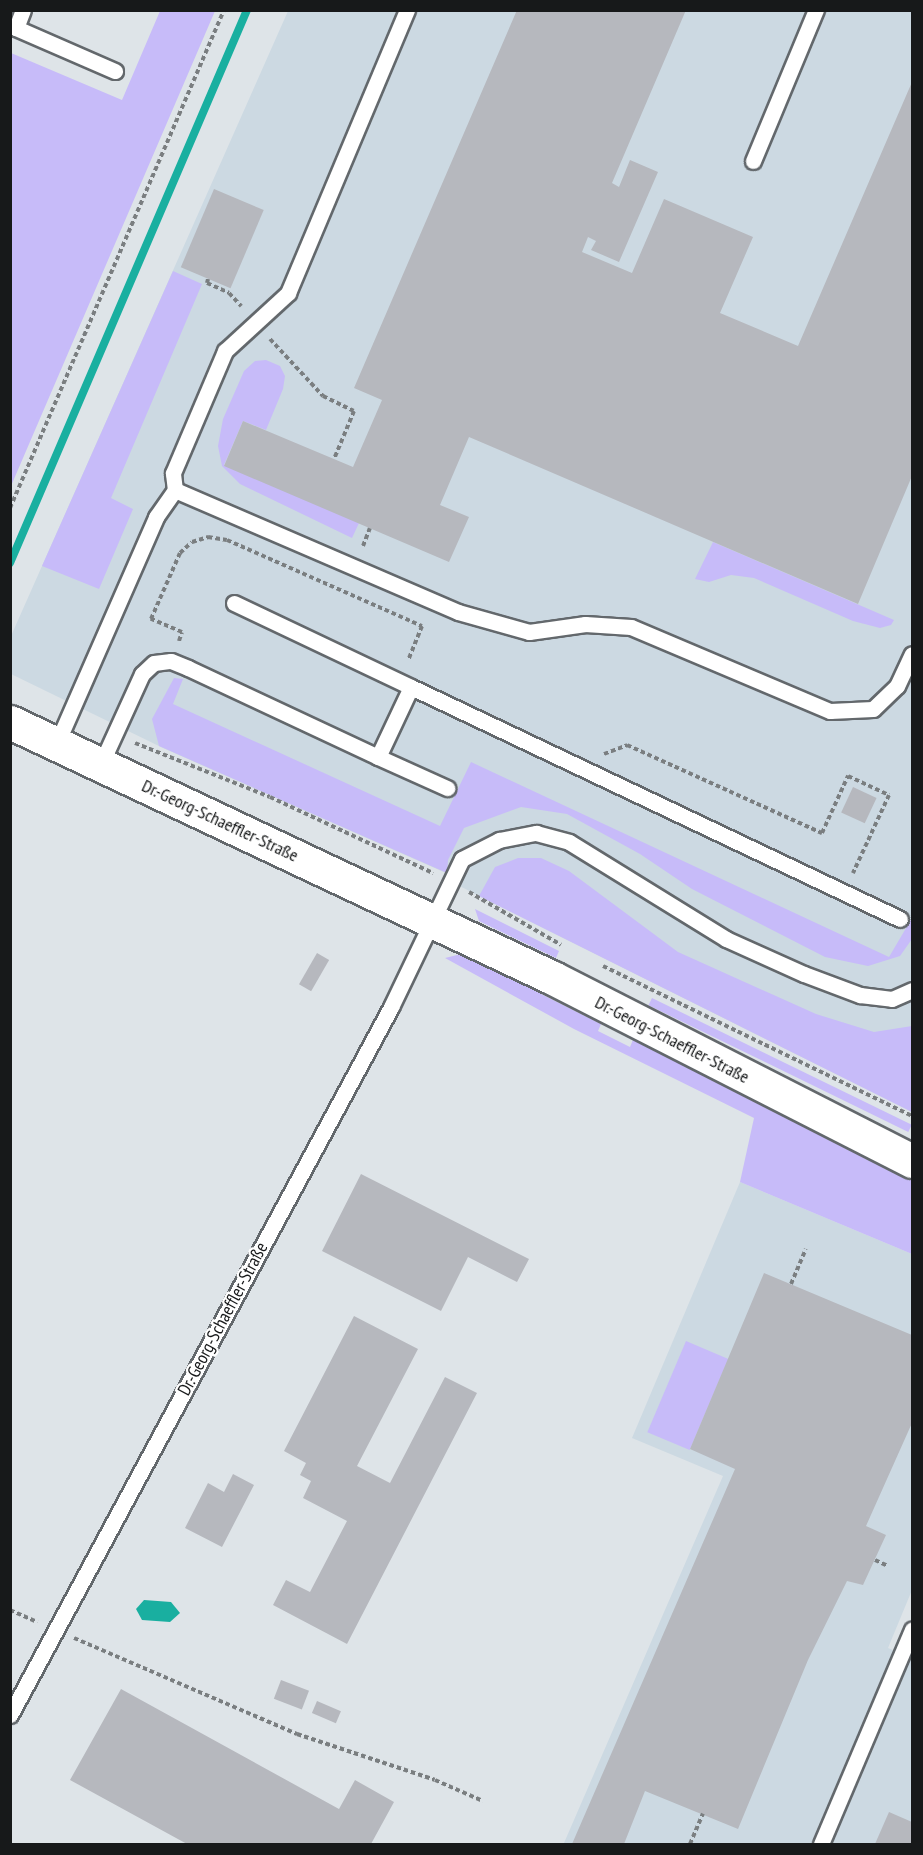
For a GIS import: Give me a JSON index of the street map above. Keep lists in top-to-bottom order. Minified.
{"streets":{"main road":["Dr.-Georg-Schaeffler-Straße"]}}
